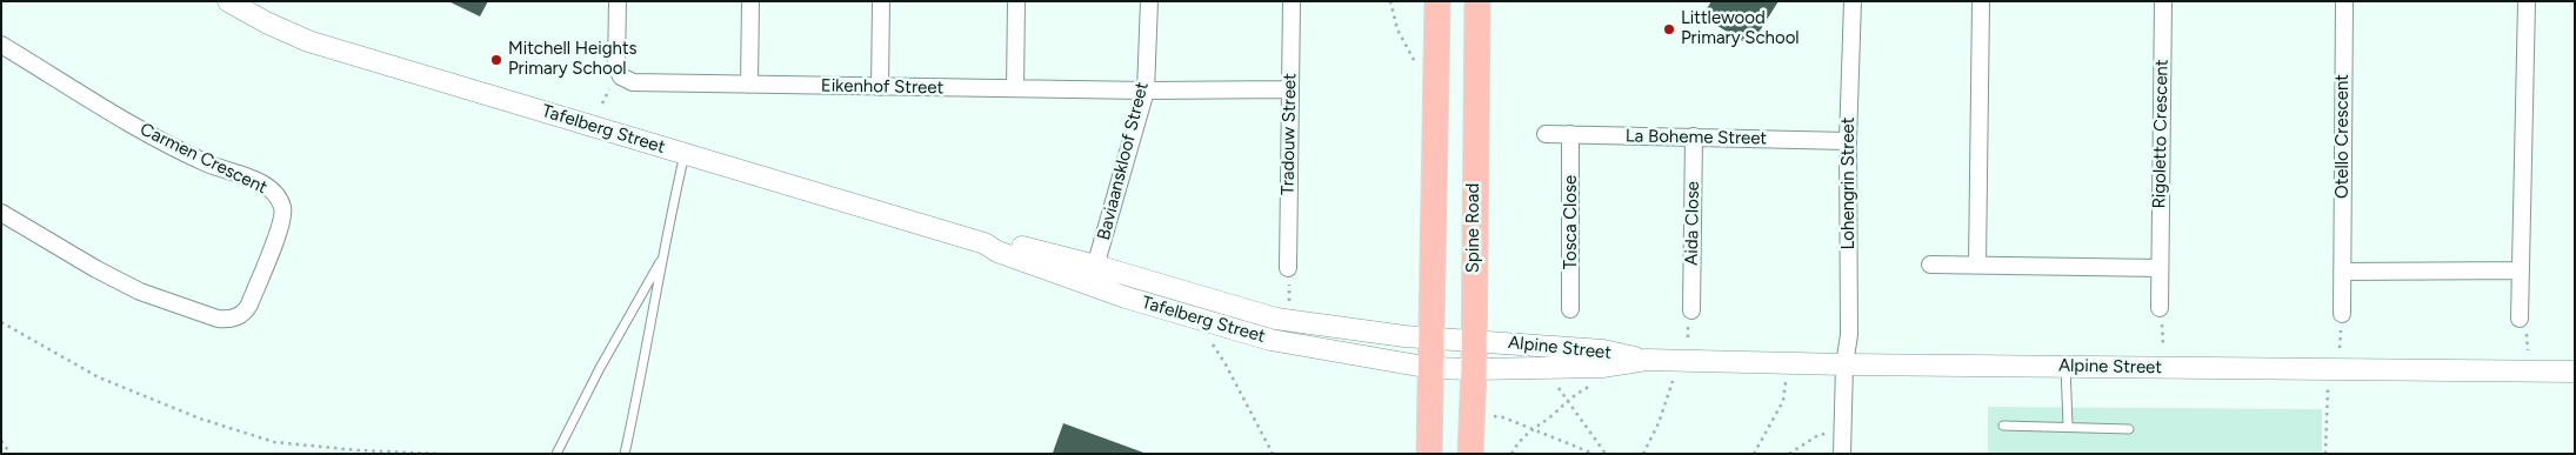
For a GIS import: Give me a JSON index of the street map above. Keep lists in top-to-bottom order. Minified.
{"streets":{"main road":["Spine Road"],"street":["Eikenhof Street","Tafelberg Street","Tradouw Street","Rigoletto Crescent","Otello Crescent","La Boheme Street","Carmen Crescent","Baviaanskloof Street","Lohengrin Street","Tosca Close","Aida Close","Alpine Street"]},"crossings":[["Eikenhof Street","Tradouw Street"],["Eikenhof Street","Baviaanskloof Street"],["Tafelberg Street","Baviaanskloof Street"],["Tafelberg Street","Spine Road"],["Tafelberg Street","Alpine Street"],["La Boheme Street","Lohengrin Street"],["La Boheme Street","Tosca Close"],["La Boheme Street","Aida Close"],["Lohengrin Street","Alpine Street"],["Spine Road","Alpine Street"]],"places":["Littlewood Primary School","Mitchell Heights Primary School"]}
